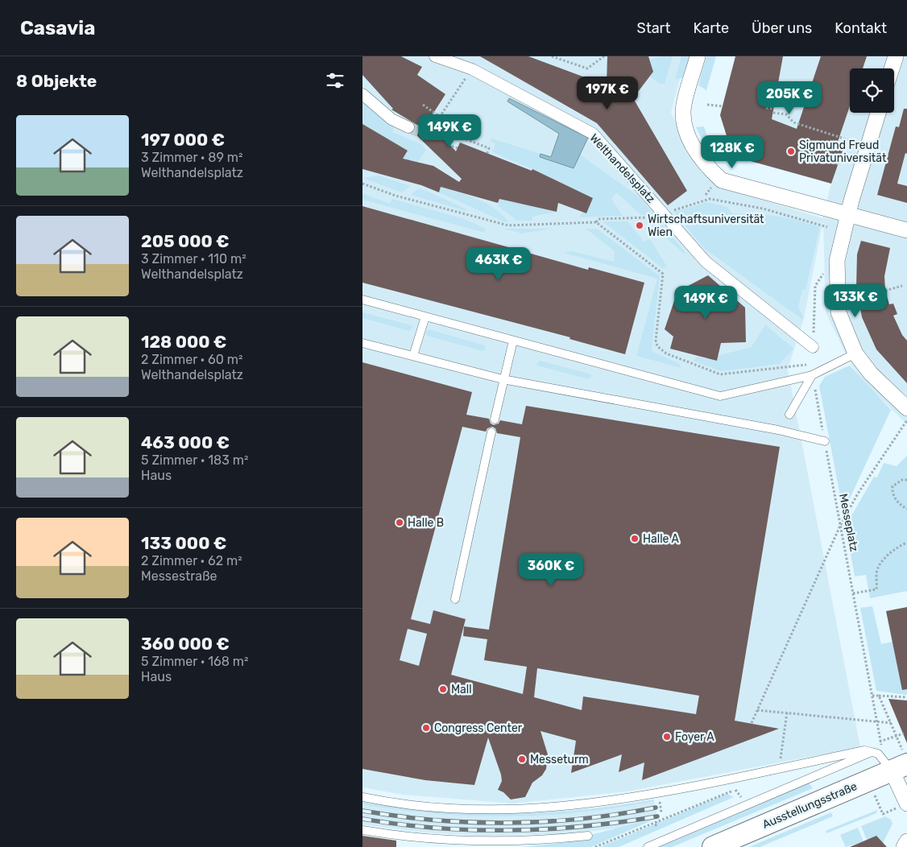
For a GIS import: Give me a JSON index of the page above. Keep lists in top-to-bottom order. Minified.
{"streets":{"main road":["Ausstellungsstraße"],"street":["Welthandelsplatz"],"path":["Messeplatz"]},"places":["Sigmund Freud Privatuniversität","Wirtschaftsuniversität Wien","Halle B","Halle A","Mall","Congress Center","Foyer A","Messeturm"],"page":{"header":"Casavia","nav":["Start","Karte","Über uns","Kontakt"],"heading":"8 Objekte","price":["197K €","205K €","149K €","128K €","463K €","133K €","149K €","360K €"],"list":[{"name":"197 000 €","note":"3 Zimmer · 89 m² · Welthandelsplatz"},{"name":"205 000 €","note":"3 Zimmer · 110 m² · Welthandelsplatz"},{"name":"128 000 €","note":"2 Zimmer · 60 m² · Welthandelsplatz"},{"name":"463 000 €","note":"5 Zimmer · 183 m² · Haus"},{"name":"133 000 €","note":"2 Zimmer · 62 m² · Messestraße"},{"name":"360 000 €","note":"5 Zimmer · 168 m² · Haus"}]}}
